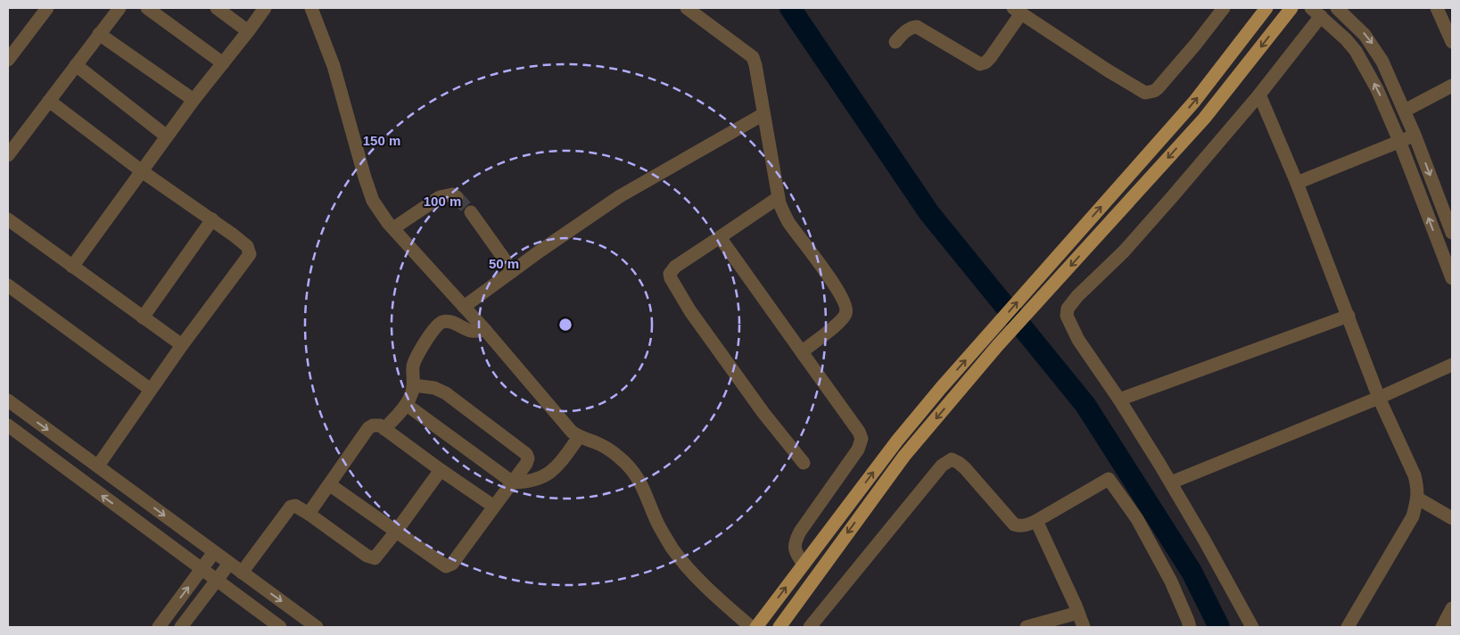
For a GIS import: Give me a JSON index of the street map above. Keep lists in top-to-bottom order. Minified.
{"rings":["150 m","100 m","50 m"]}
